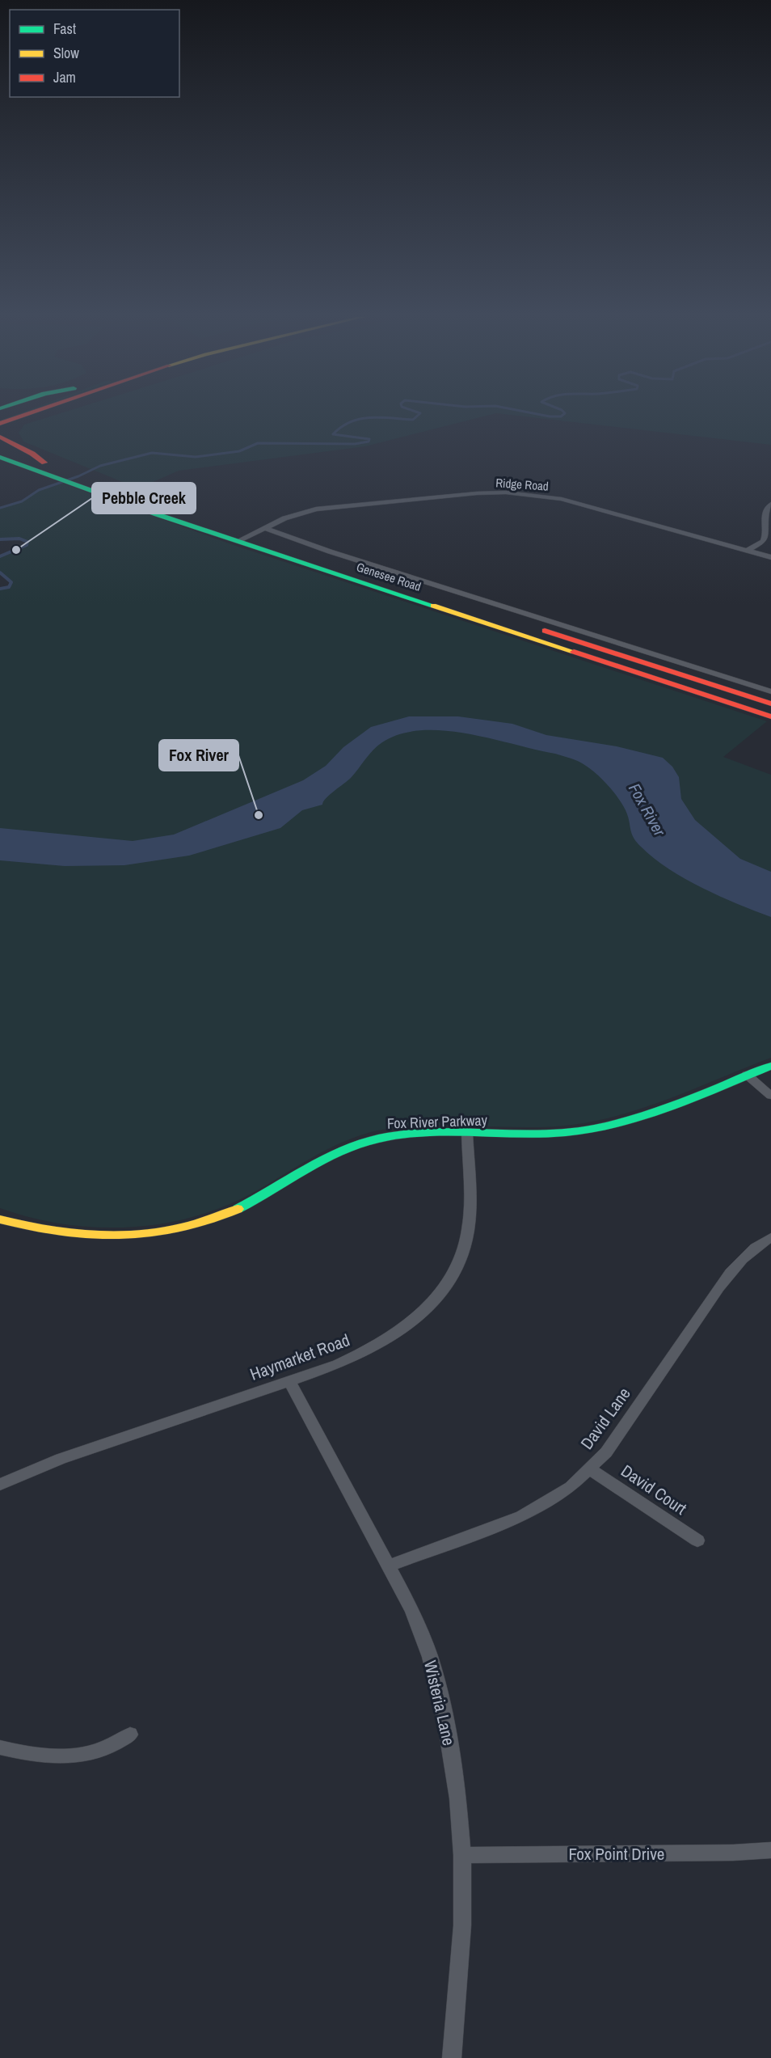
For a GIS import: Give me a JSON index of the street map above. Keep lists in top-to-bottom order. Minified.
{"streets":{"main road":["Genesee Road","Fox River Parkway"],"street":["Ridge Road","Haymarket Road","David Lane","David Court","Wisteria Lane","Fox Point Drive"]},"crossings":[["Ridge Road","Genesee Road"],["Fox River Parkway","Haymarket Road"],["Haymarket Road","Wisteria Lane"],["David Lane","David Court"],["David Lane","Wisteria Lane"],["Wisteria Lane","Fox Point Drive"]],"water":["Fox River"],"places":["Pebble Creek","Fox River"],"legend":["Fast","Slow","Jam"]}
